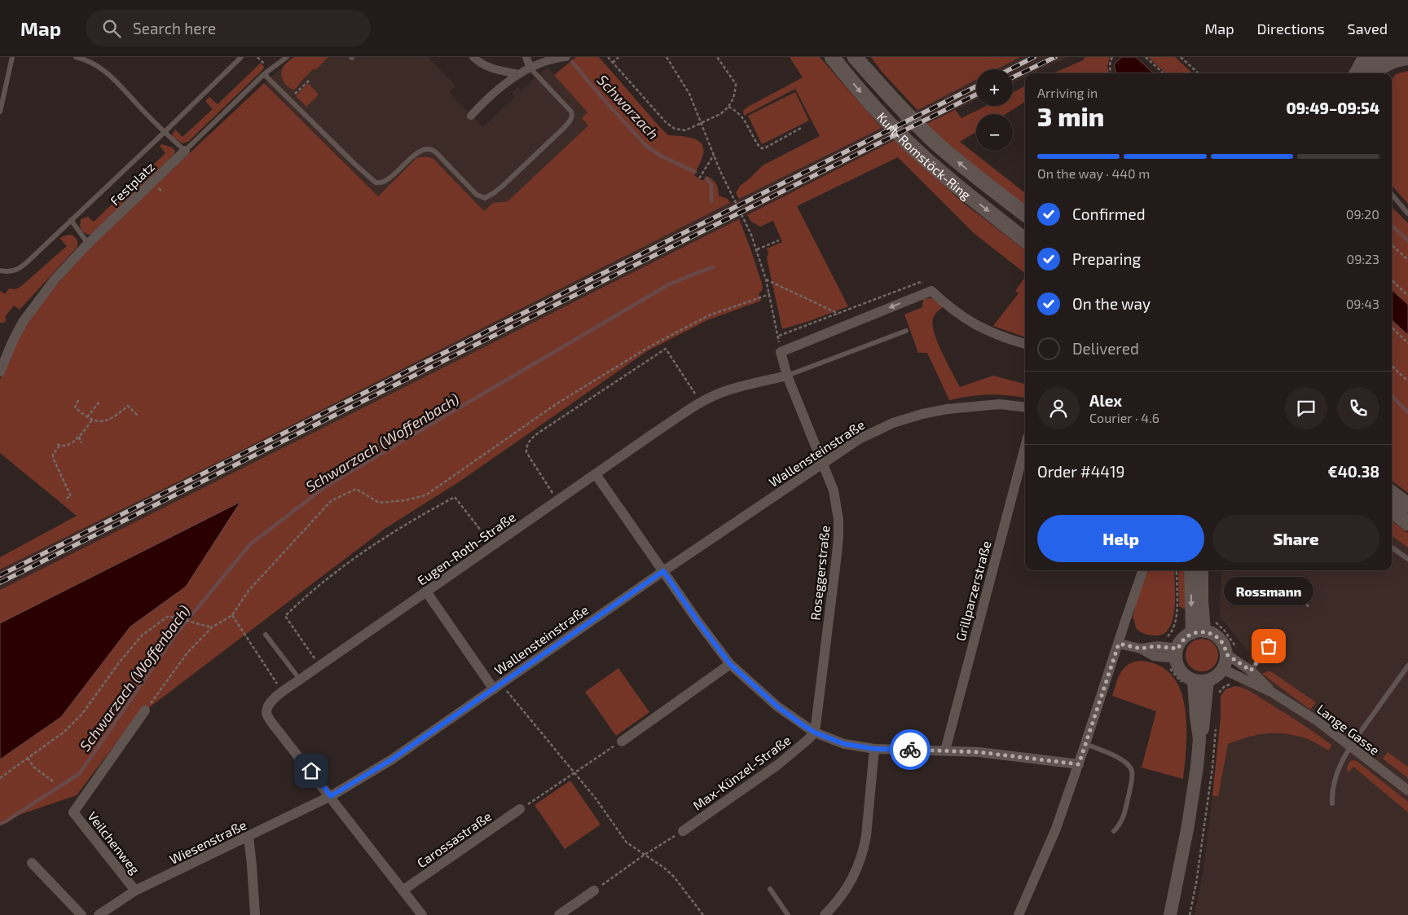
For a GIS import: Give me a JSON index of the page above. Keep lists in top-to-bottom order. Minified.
{"streets":{"main road":["Kurt-Romstöck-Ring"],"street":["Festplatz","Wallensteinstraße","Eugen-Roth-Straße","Roseggerstraße","Grillparzerstraße","Lange Gasse","Max-Künzel-Straße","Carossastraße","Wiesenstraße","Veilchenweg"]},"crossings":[["Wallensteinstraße","Eugen-Roth-Straße"],["Wallensteinstraße","Roseggerstraße"],["Wallensteinstraße","Max-Künzel-Straße"],["Wallensteinstraße","Wiesenstraße"],["Eugen-Roth-Straße","Roseggerstraße"],["Eugen-Roth-Straße","Wiesenstraße"],["Roseggerstraße","Max-Künzel-Straße"],["Grillparzerstraße","Max-Künzel-Straße"],["Wiesenstraße","Veilchenweg"]],"water":["Schwarzach","Schwarzach (Woffenbach)"],"places":["Rossmann"],"page":{"header":"Map","search":"Search here","nav":["Map","Directions","Saved"],"map_buttons":["+","−"],"heading":["3 min","Arriving in","09:49–09:54"],"panel":["Alex","Courier · 4.6","Order #4419","€40.38"],"bar":"On the way · 440 m","list":[["Confirmed","09:20"],["Preparing","09:23"],["On the way","09:43"],"Delivered"],"buttons":["Help","Share"],"bubble":"Rossmann"}}
